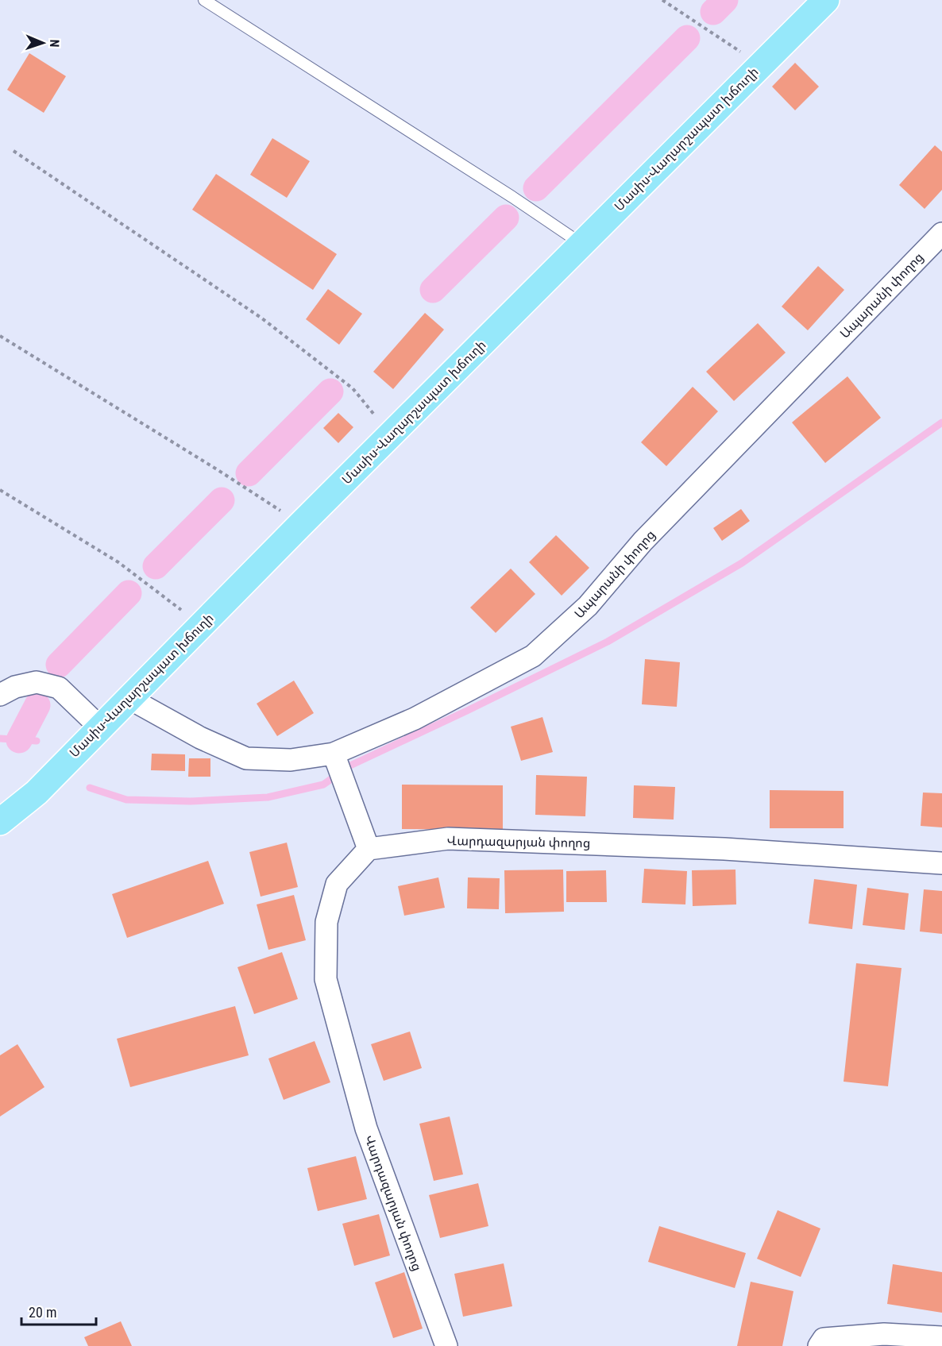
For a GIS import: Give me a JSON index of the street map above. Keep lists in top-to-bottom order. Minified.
{"streets":{"main road":["Մասիս-Վաղարշապատ խճուղի"],"street":["Ապարանի փողոց","Վարդազարյան փողոց"]},"crossings":[["Մասիս-Վաղարշապատ խճուղի","Ապարանի փողոց"]],"scale_bar":"20 m","north":"right"}
